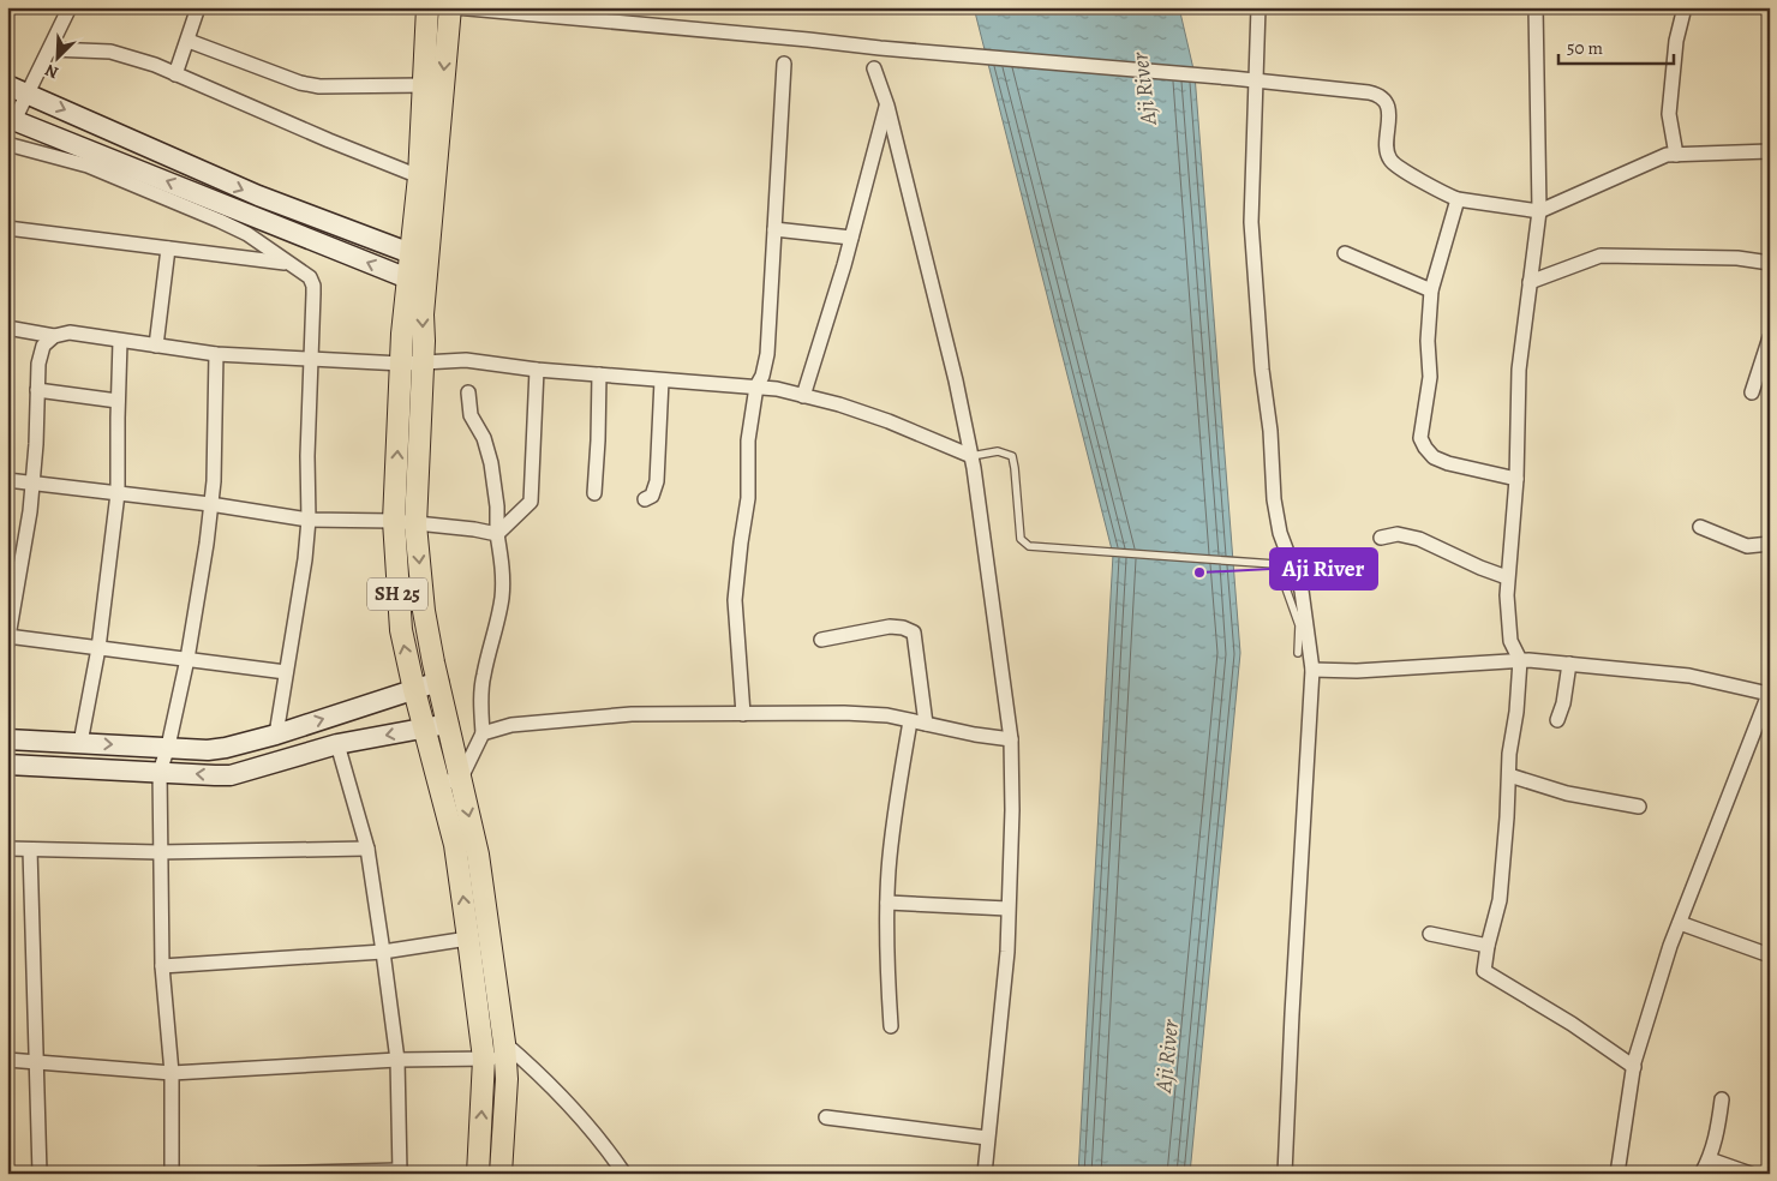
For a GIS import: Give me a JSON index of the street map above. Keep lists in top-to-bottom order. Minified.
{"streets":{"main road":["SH 25"]},"water":["Aji River"],"places":["Aji River"],"scale_bar":"50 m","north":"bottom left"}
